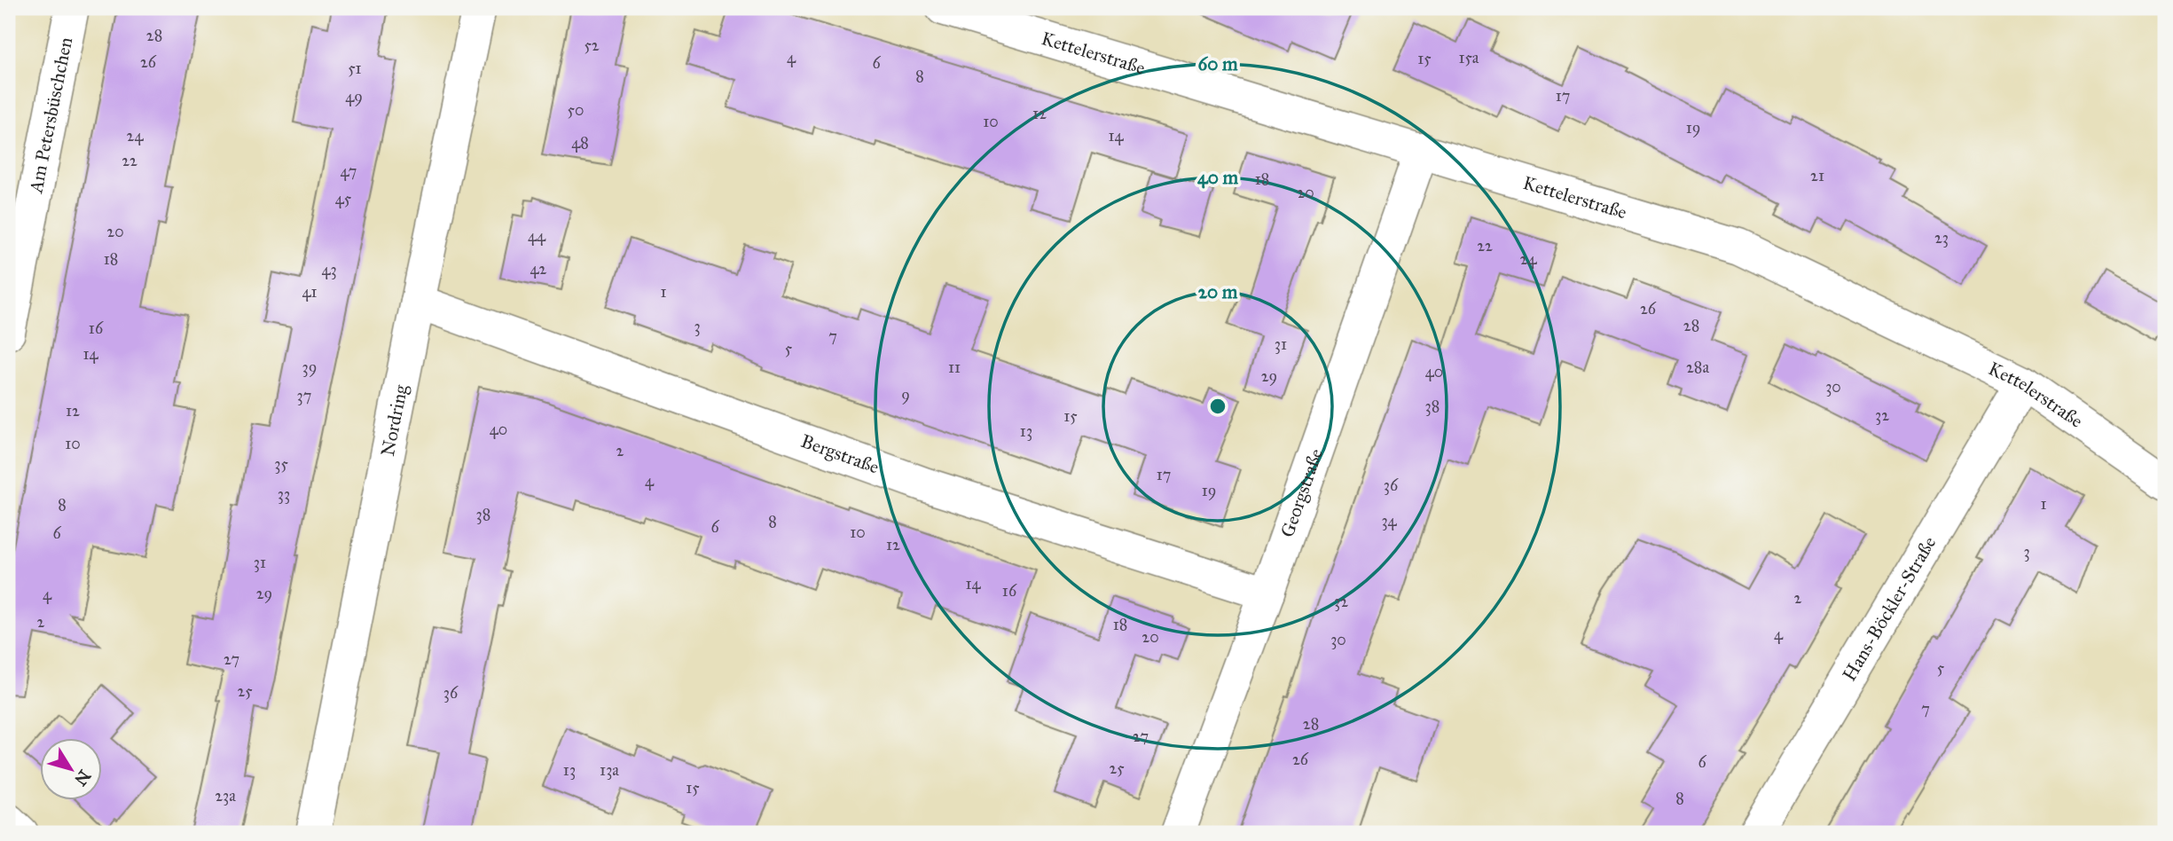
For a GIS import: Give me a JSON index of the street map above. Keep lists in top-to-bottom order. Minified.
{"streets":{"street":["Kettelerstraße","Am Petersbüschchen","Nordring","Bergstraße","Georgstraße","Hans-Böckler-Straße"]},"crossings":[["Kettelerstraße","Georgstraße"],["Kettelerstraße","Hans-Böckler-Straße"],["Nordring","Bergstraße"],["Bergstraße","Georgstraße"]],"house_numbers":["28","52","4","15a","15","26","6","51","8","17","49","50","12","10","19","24","14","48","22","47","21","18","20","45","20","44","23","22","18","24","42","43","41","1","26","28","3","16","7","31","5","14","39","11","28a","40","29","30","9","37","38","12","32","15","40","13","10","2","35","17","4","36","19","33","1","8","38","34","8","6","10","6","12","3","31","14","16","29","4","2","32","2","18","4","20","30","27","5","25","36","7","28","27","26","6","25","13","13a","15","23a","8"],"north":"bottom right","rings":["60 m","40 m","20 m"]}
